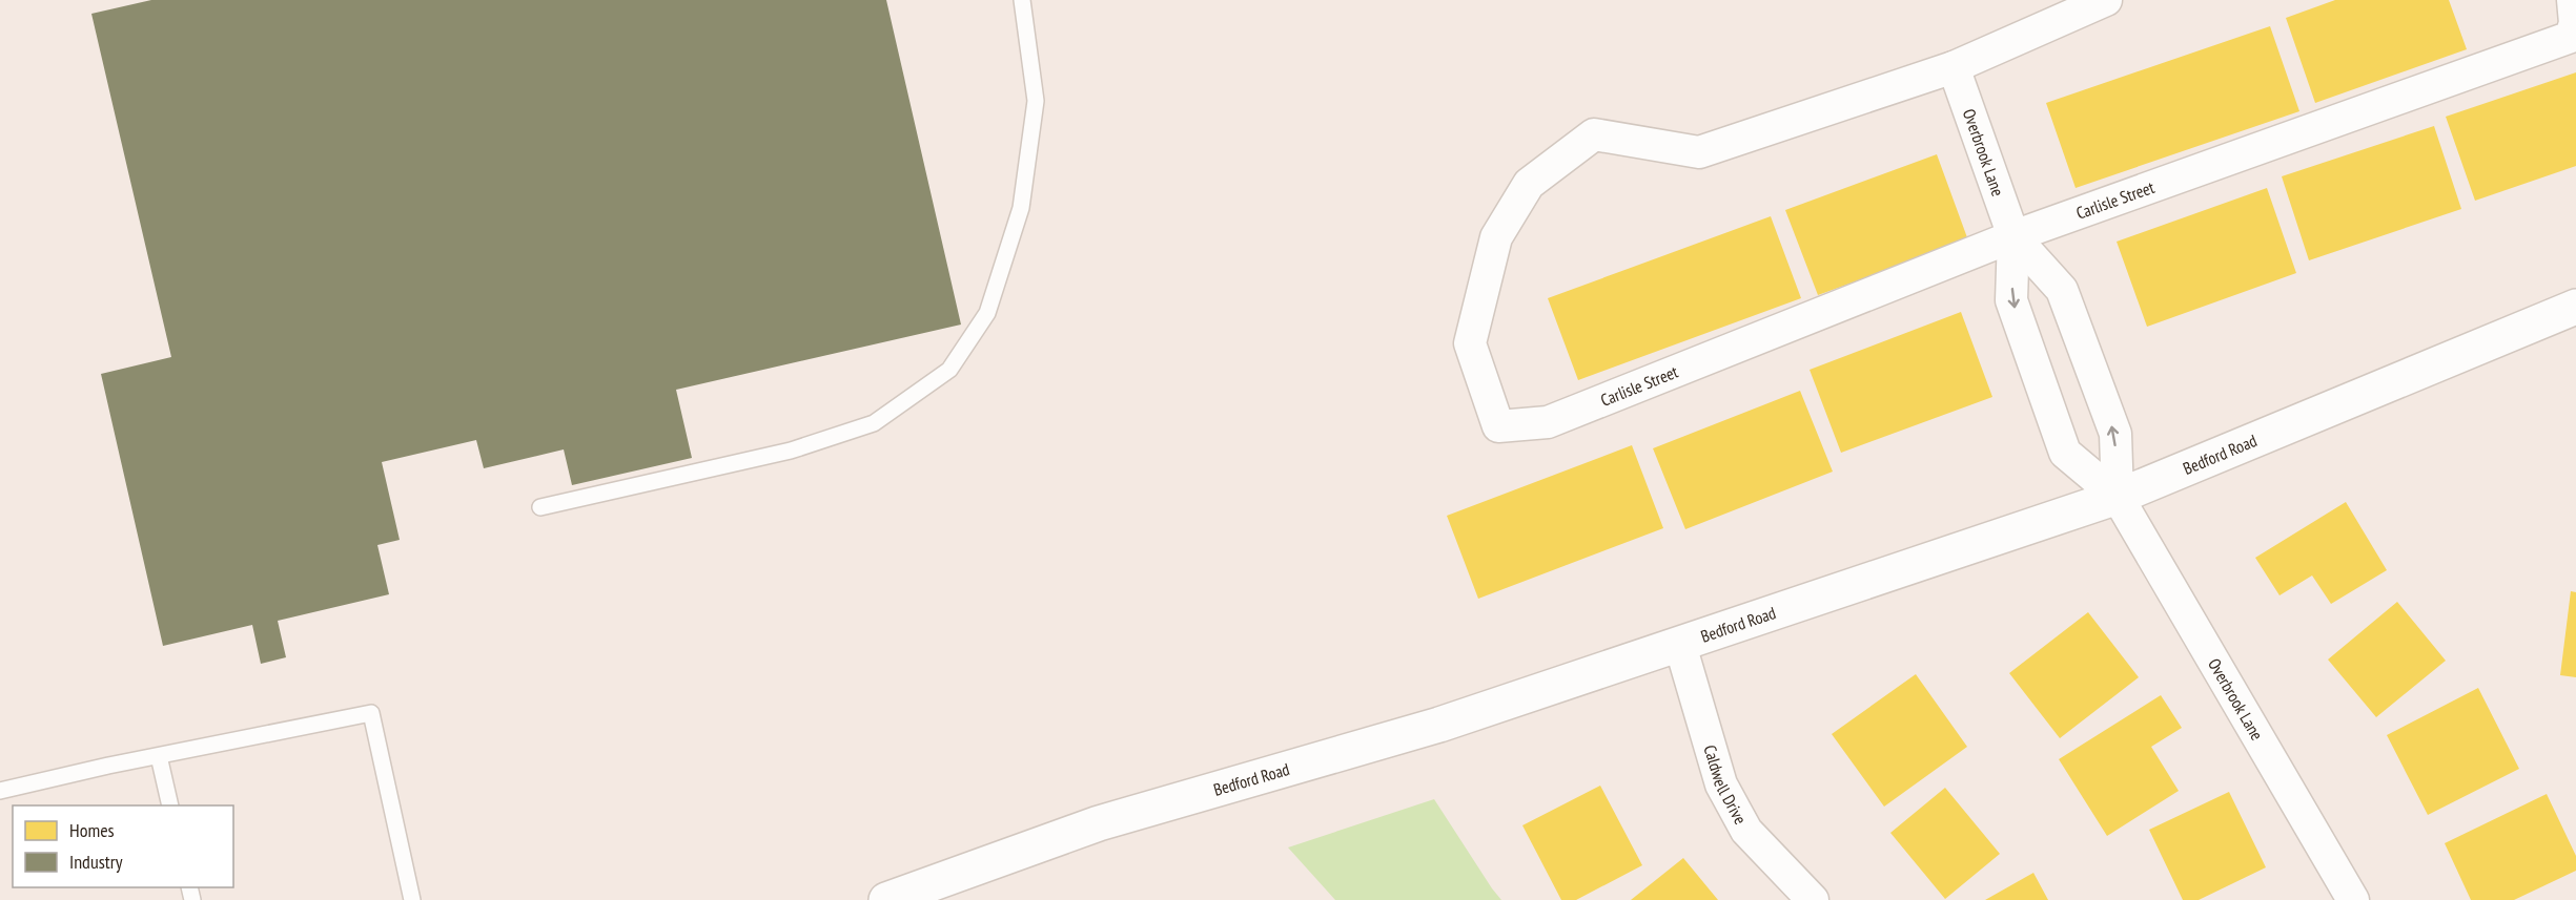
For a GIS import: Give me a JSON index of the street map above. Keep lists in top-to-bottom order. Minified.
{"streets":{"main road":["Bedford Road"],"street":["Overbrook Lane","Carlisle Street","Caldwell Drive"]},"crossings":[["Overbrook Lane","Carlisle Street"],["Overbrook Lane","Bedford Road"],["Bedford Road","Caldwell Drive"]],"legend":["Homes","Industry"]}
